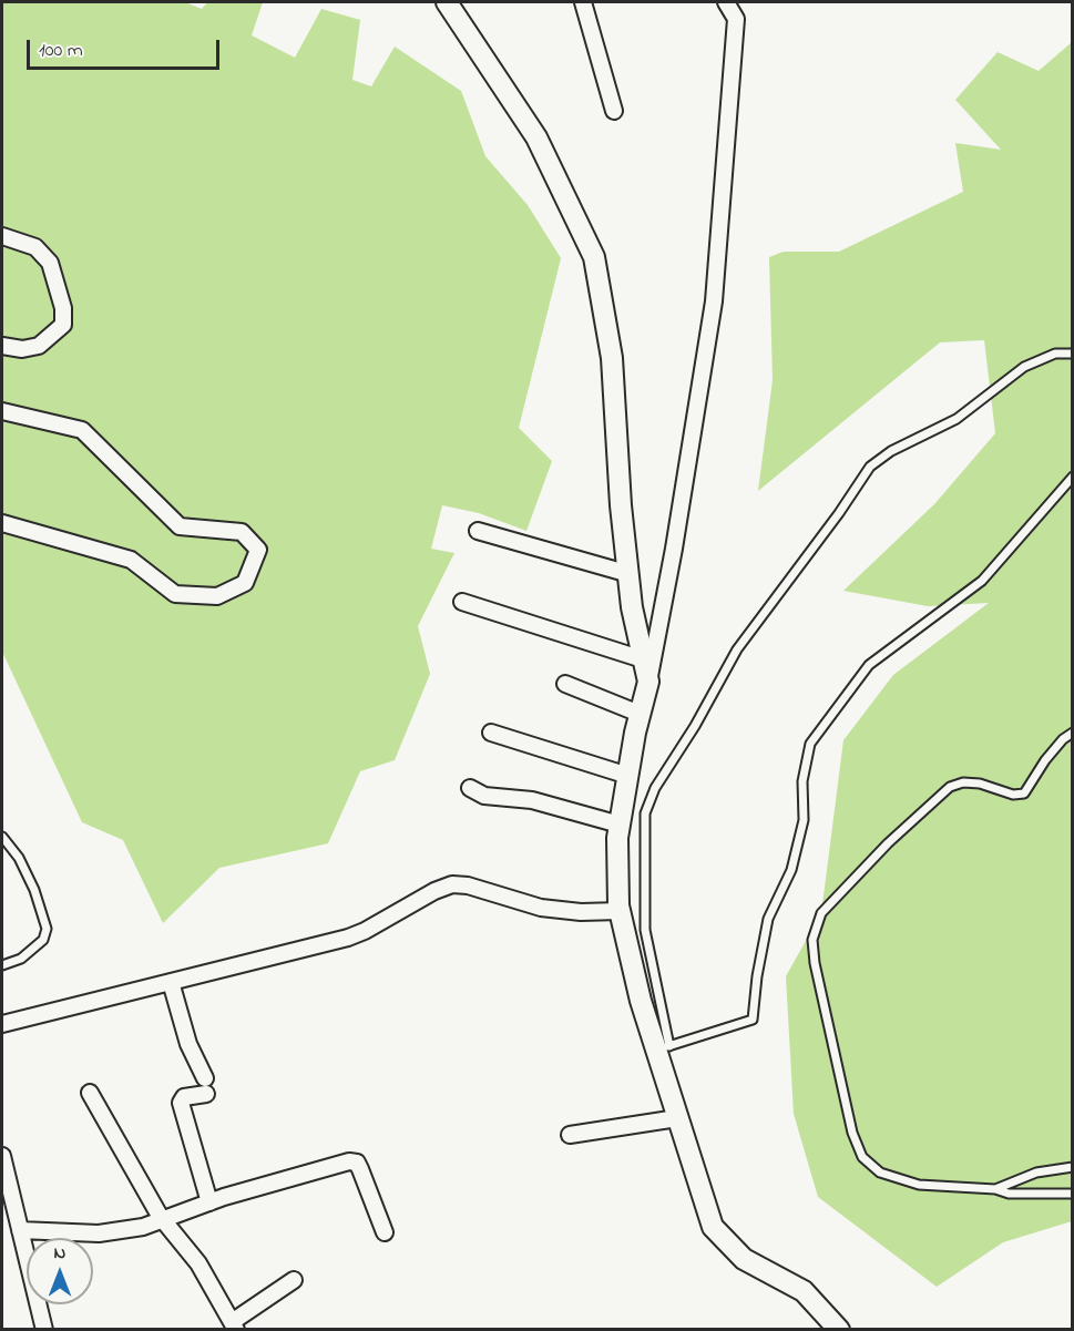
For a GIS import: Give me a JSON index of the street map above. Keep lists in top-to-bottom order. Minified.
{"scale_bar":"100 m","north":"top"}
